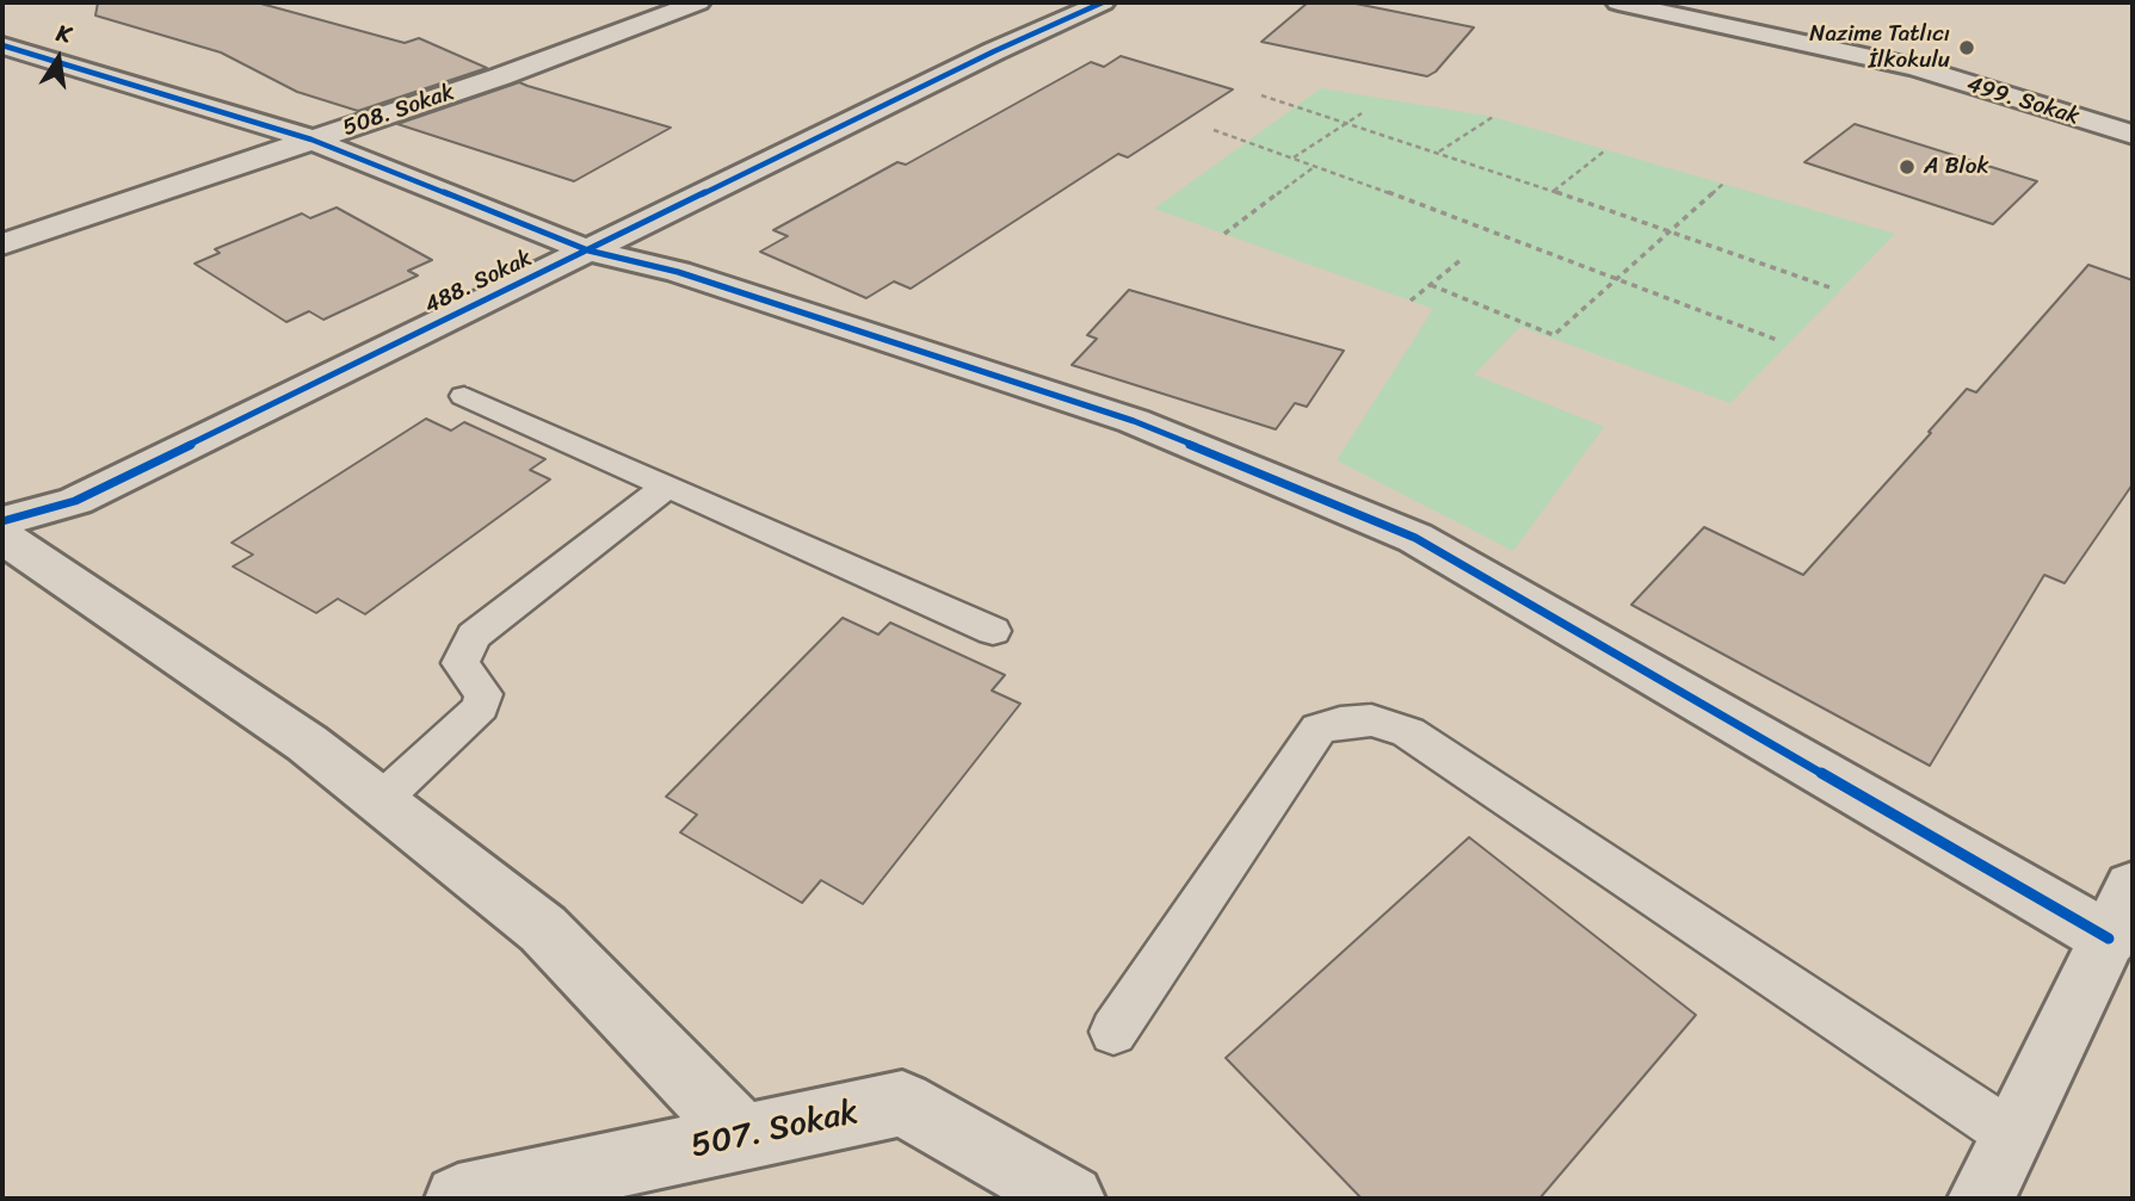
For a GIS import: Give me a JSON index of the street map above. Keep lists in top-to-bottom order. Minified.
{"streets":{"street":["499. Sokak","508. Sokak","488. Sokak","507. Sokak"]},"places":["Nazime Tatlıcı İlkokulu","A Blok"],"north":"top"}
